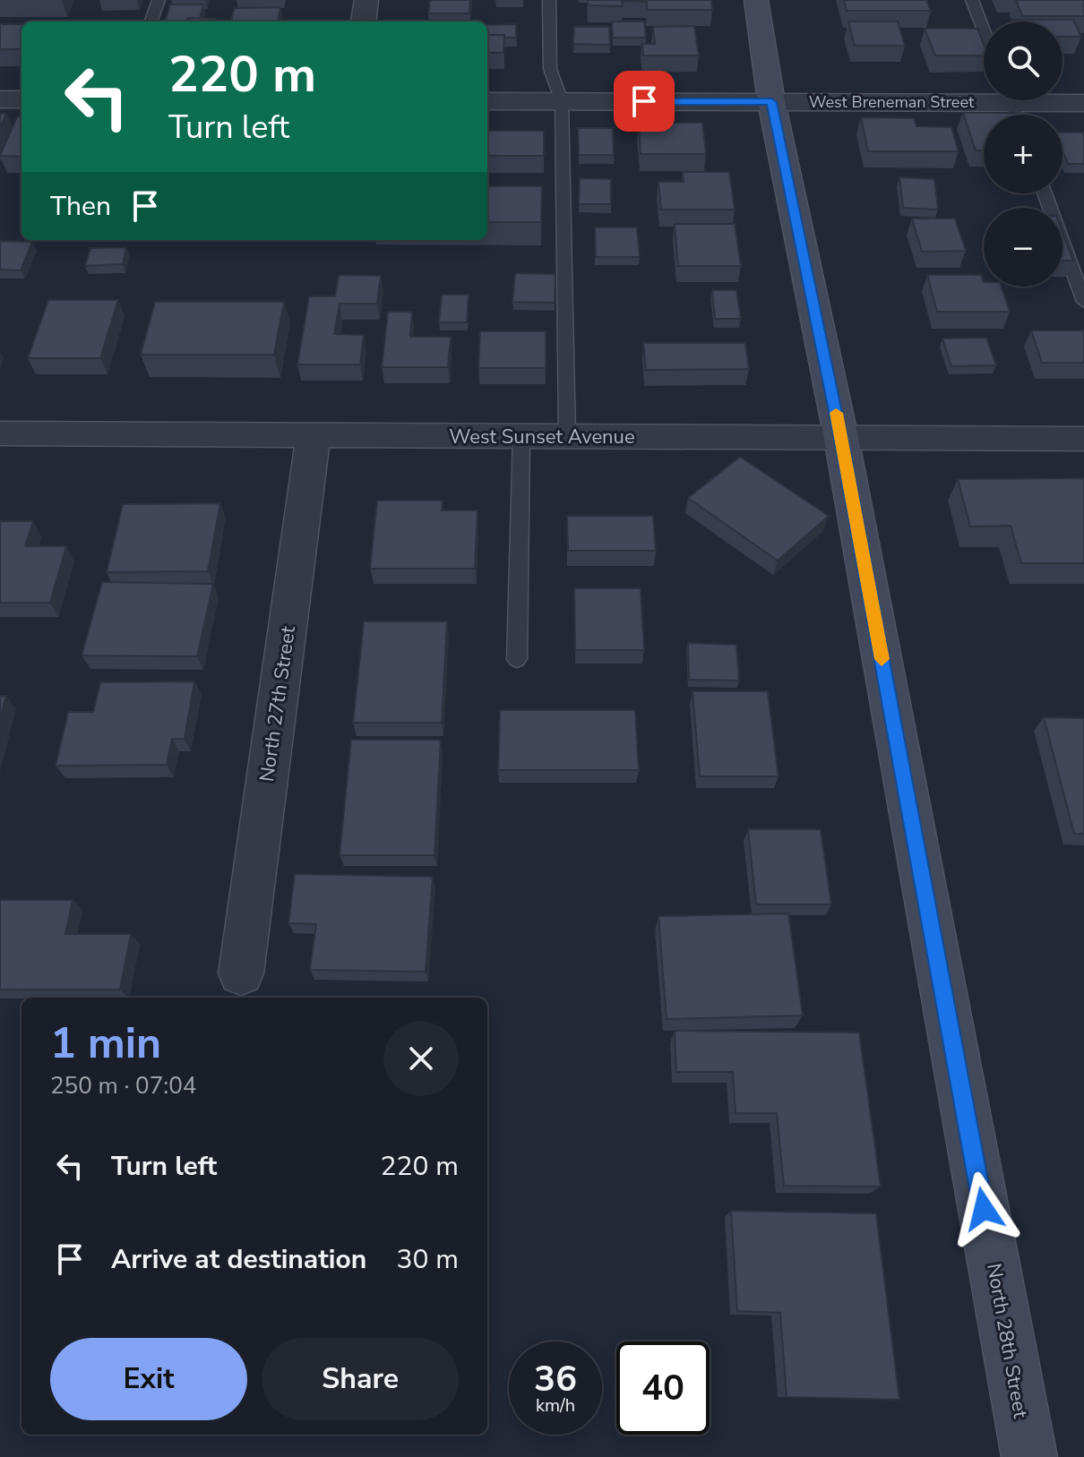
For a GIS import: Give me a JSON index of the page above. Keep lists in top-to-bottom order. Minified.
{"streets":{"street":["West Breneman Street","West Sunset Avenue","North 27th Street","North 28th Street"]},"crossings":[["West Breneman Street","North 28th Street"],["West Sunset Avenue","North 27th Street"],["West Sunset Avenue","North 28th Street"]],"page":{"map_buttons":["+","−"],"turn":["220 m","Turn left"],"then":"Then","heading":["1 min","250 m · 07:04"],"list":[{"name":"Turn left","value":"220 m"},{"name":"Arrive at destination","value":"30 m"}],"buttons":["Exit","Share"],"speed":"36 km/h","limit":"40"}}
